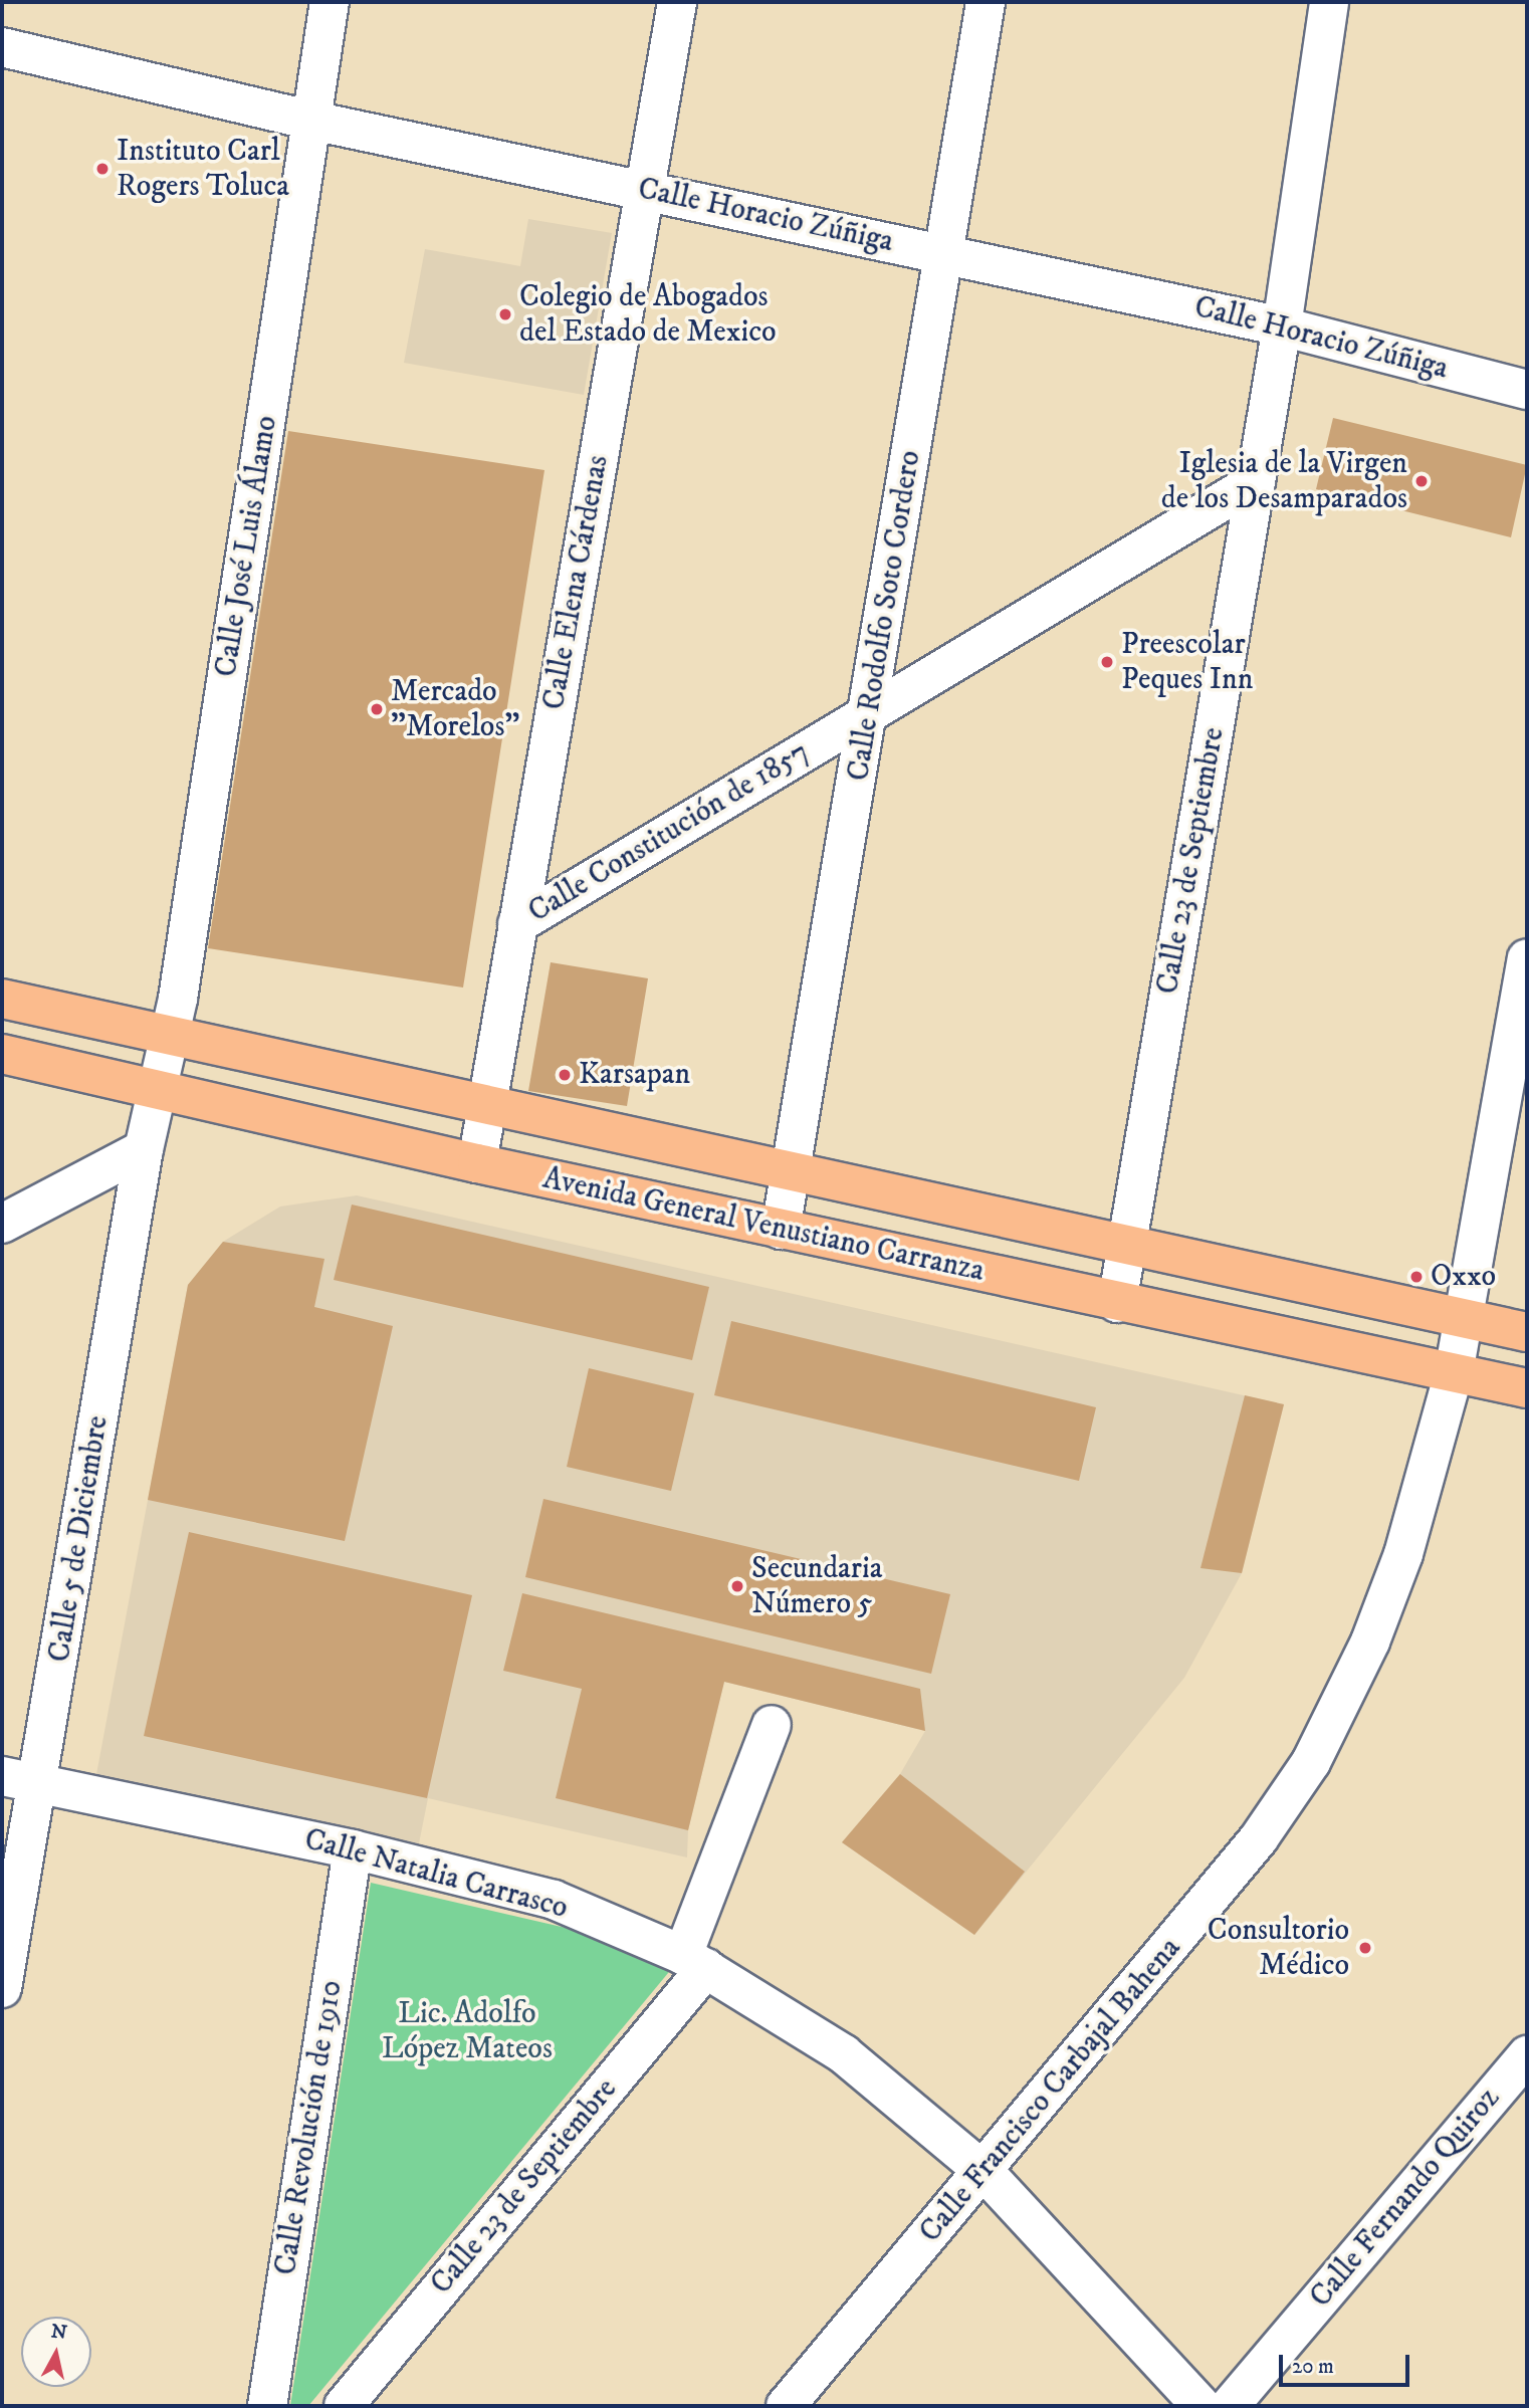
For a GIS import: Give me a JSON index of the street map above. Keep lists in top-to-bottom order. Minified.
{"streets":{"main road":["Avenida General Venustiano Carranza"],"street":["Calle Horacio Zúñiga","Calle José Luis Álamo","Calle Elena Cárdenas","Calle Rodolfo Soto Cordero","Calle Constitución de 1857","Calle 23 de Septiembre","Calle 5 de Diciembre","Calle Natalia Carrasco","Calle Francisco Carbajal Bahena","Calle Revolución de 1910","Calle Fernando Quiroz"]},"crossings":[["Calle Horacio Zúñiga","Calle José Luis Álamo"],["Calle Horacio Zúñiga","Calle Elena Cárdenas"],["Calle Horacio Zúñiga","Calle Rodolfo Soto Cordero"],["Calle Horacio Zúñiga","Calle 23 de Septiembre"],["Calle José Luis Álamo","Avenida General Venustiano Carranza"],["Calle José Luis Álamo","Calle 5 de Diciembre"],["Calle Elena Cárdenas","Calle Constitución de 1857"],["Calle Elena Cárdenas","Avenida General Venustiano Carranza"],["Calle Rodolfo Soto Cordero","Calle Constitución de 1857"],["Calle Rodolfo Soto Cordero","Avenida General Venustiano Carranza"],["Calle Constitución de 1857","Calle 23 de Septiembre"],["Calle 23 de Septiembre","Avenida General Venustiano Carranza"],["Calle 23 de Septiembre","Calle Natalia Carrasco"],["Avenida General Venustiano Carranza","Calle 5 de Diciembre"],["Avenida General Venustiano Carranza","Calle Francisco Carbajal Bahena"],["Calle 5 de Diciembre","Calle Natalia Carrasco"],["Calle Natalia Carrasco","Calle Francisco Carbajal Bahena"],["Calle Natalia Carrasco","Calle Revolución de 1910"]],"parks":["Lic. Adolfo López Mateos"],"places":["Instituto Carl Rogers Toluca","Colegio de Abogados del Estado de Mexico","Iglesia de la Virgen de los Desamparados","Preescolar Peques Inn","Mercado \"Morelos\"","Karsapan","Oxxo","Secundaria Número 5","Consultorio Médico"],"scale_bar":"20 m","north":"top"}
